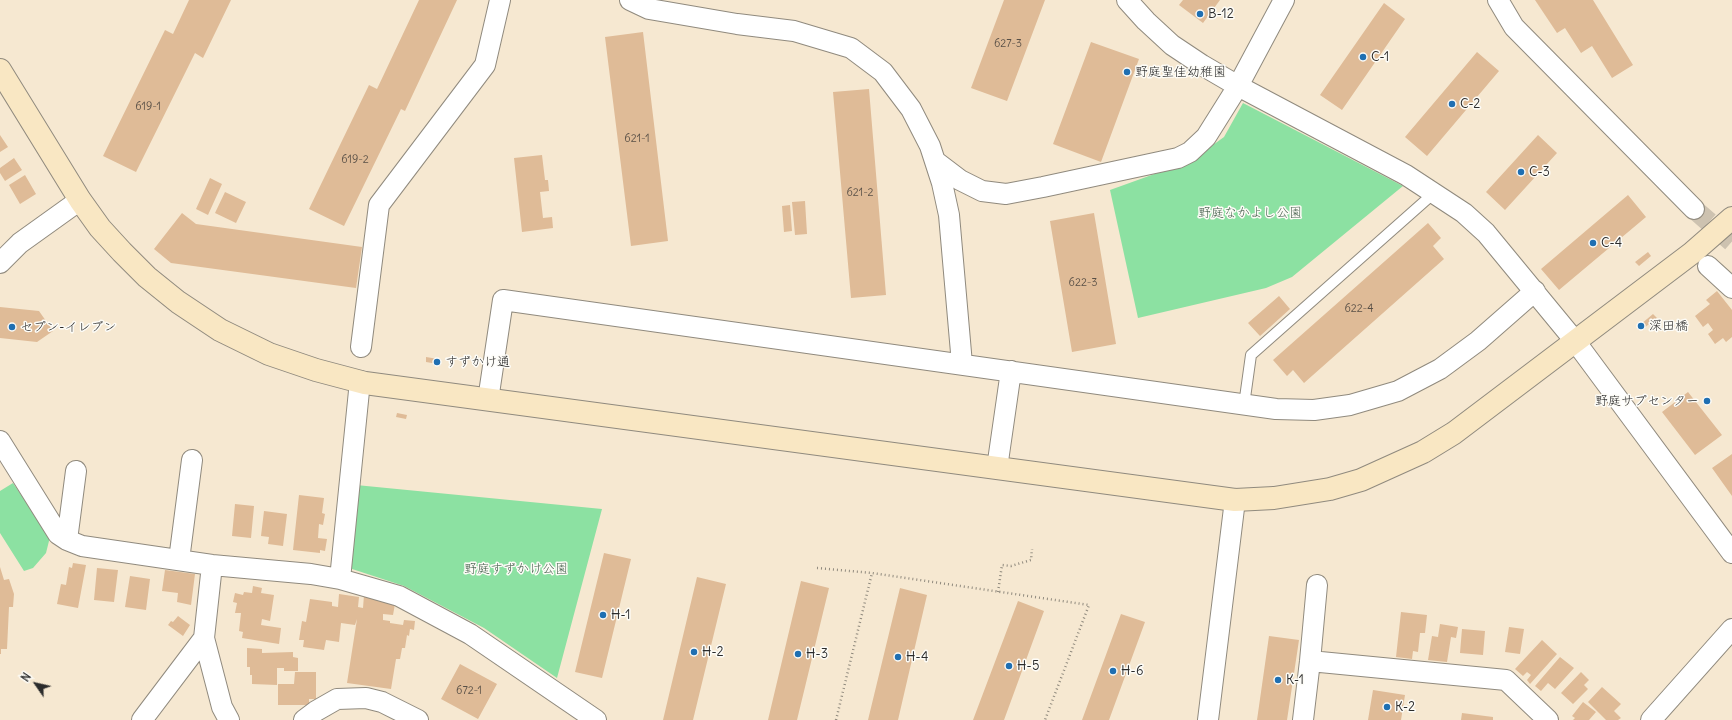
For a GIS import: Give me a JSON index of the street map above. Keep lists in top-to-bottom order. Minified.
{"parks":["野庭なかよし公園","野庭すずかけ公園"],"places":["B-12","C-1","野庭聖佳幼稚園","C-2","C-3","C-4","深田橋","セブン-イレブン","すずかけ通","野庭サブセンター","H-1","H-2","H-3","H-4","H-5","H-6","K-1","K-2"],"house_numbers":["627-3","619-1","621-1","619-2","621-2","622-3","622-4","672-1"],"north":"top left"}
